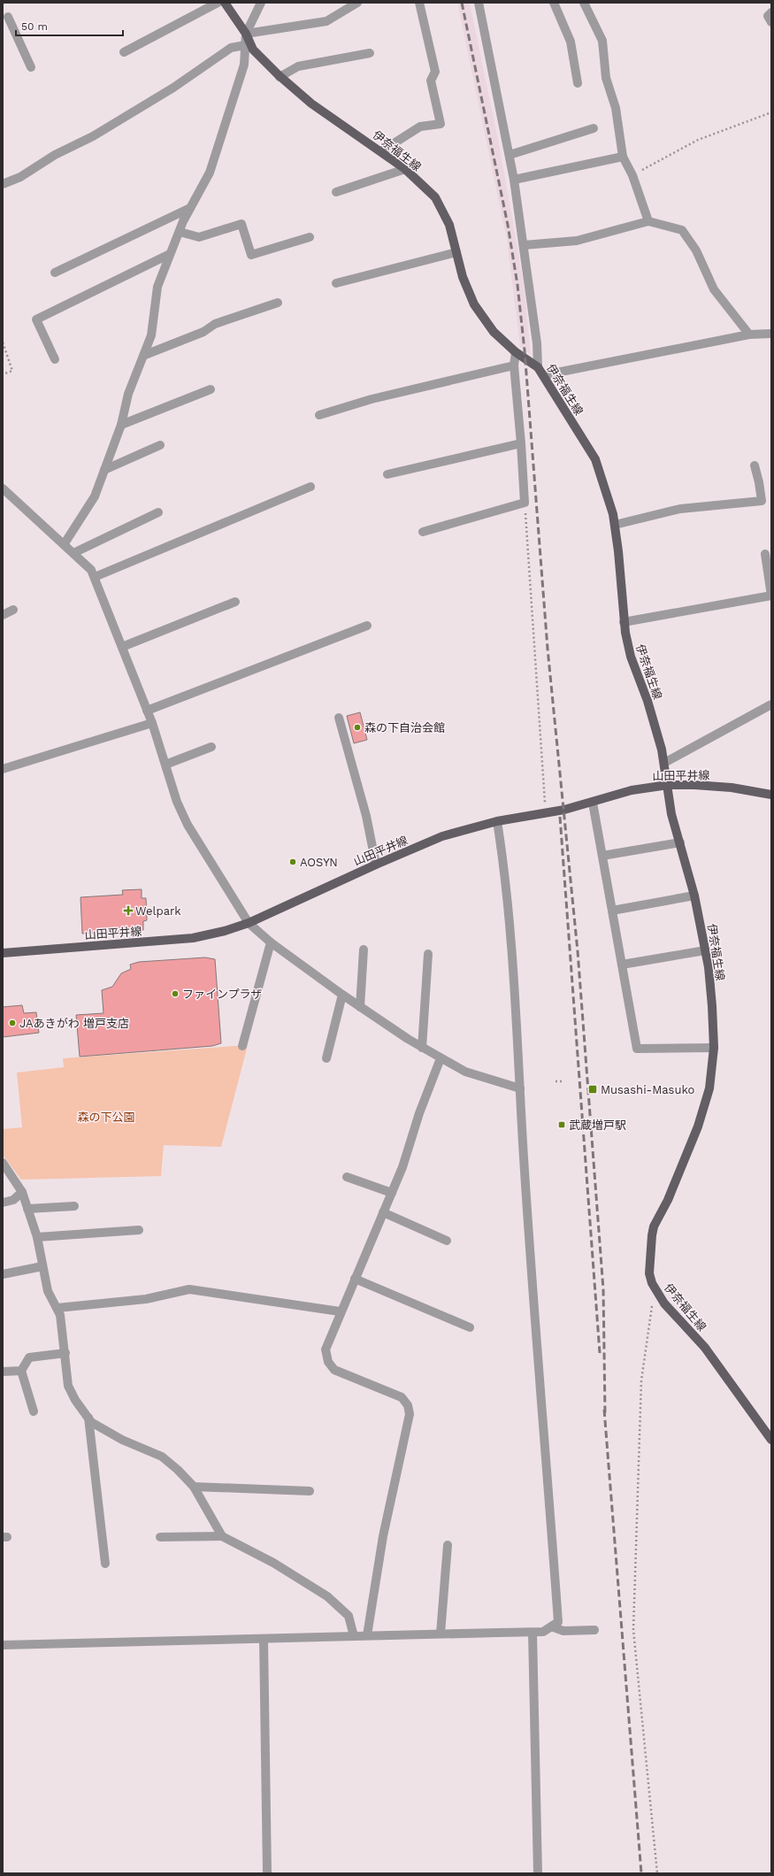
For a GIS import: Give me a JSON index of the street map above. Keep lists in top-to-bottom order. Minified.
{"streets":{"main road":["伊奈福生線","山田平井線"]},"crossings":[["伊奈福生線","山田平井線"]],"parks":["森の下公園"],"places":{"other":["森の下自治会館","AOSYN","ファインプラザ","JAあきがわ 増戸支店"],"health":["Welpark"],"transit":["Musashi-Masuko","武蔵増戸駅"]},"scale_bar":"50 m"}
